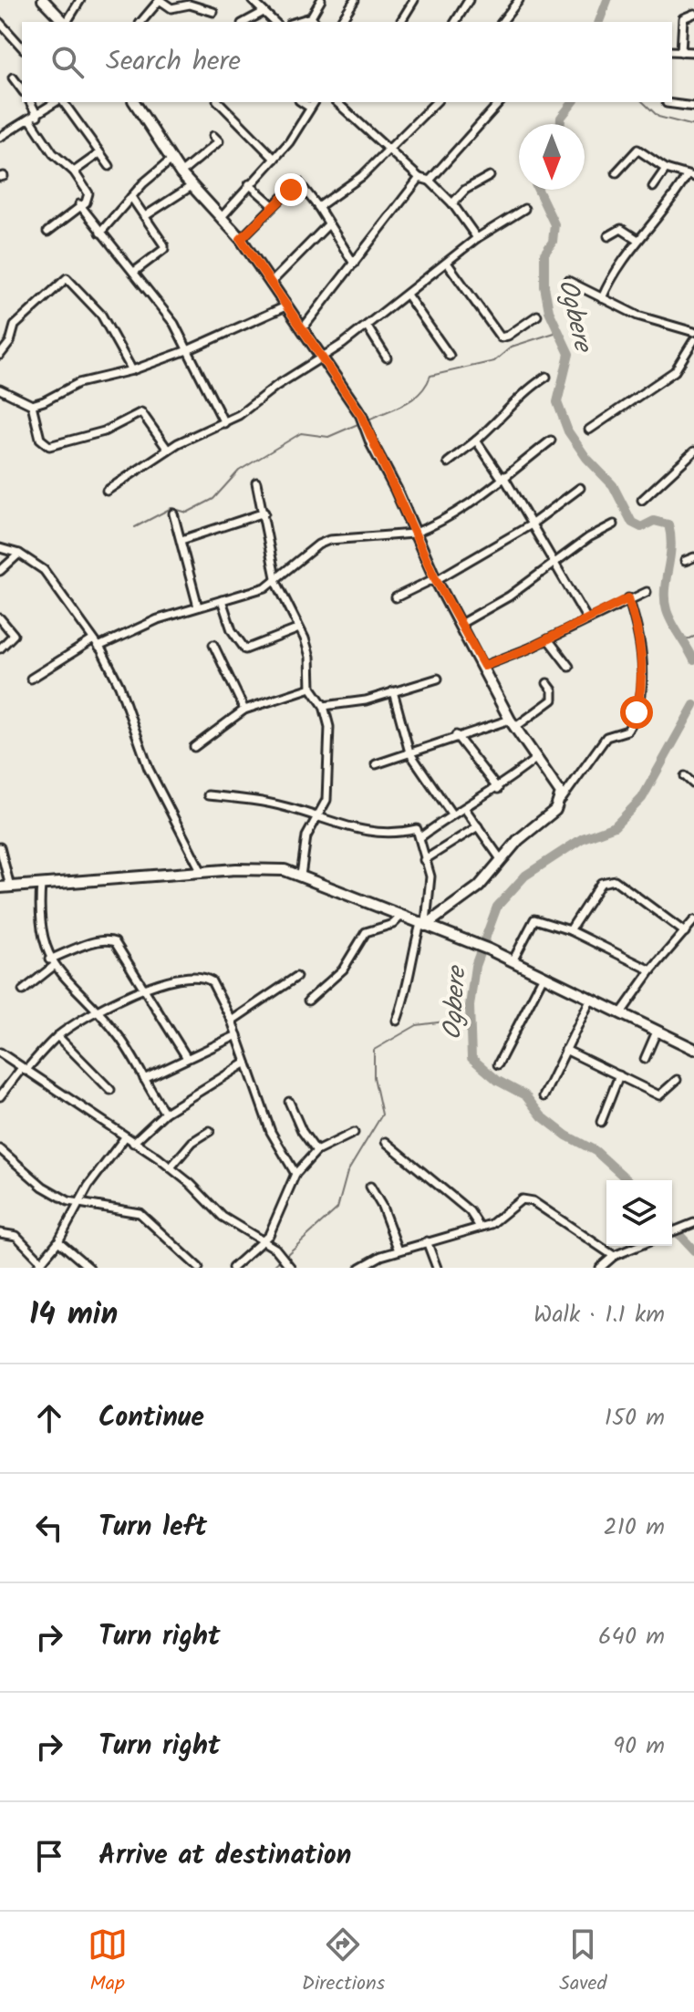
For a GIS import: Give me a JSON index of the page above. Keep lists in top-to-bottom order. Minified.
{"water":["Ogbere"],"north":"bottom","page":{"search":"Search here","heading":["14 min","Walk · 1.1 km"],"list":[["Continue","150 m"],["Turn left","210 m"],["Turn right","640 m"],["Turn right","90 m"],"Arrive at destination"],"nav":["Map","Directions","Saved"]}}
